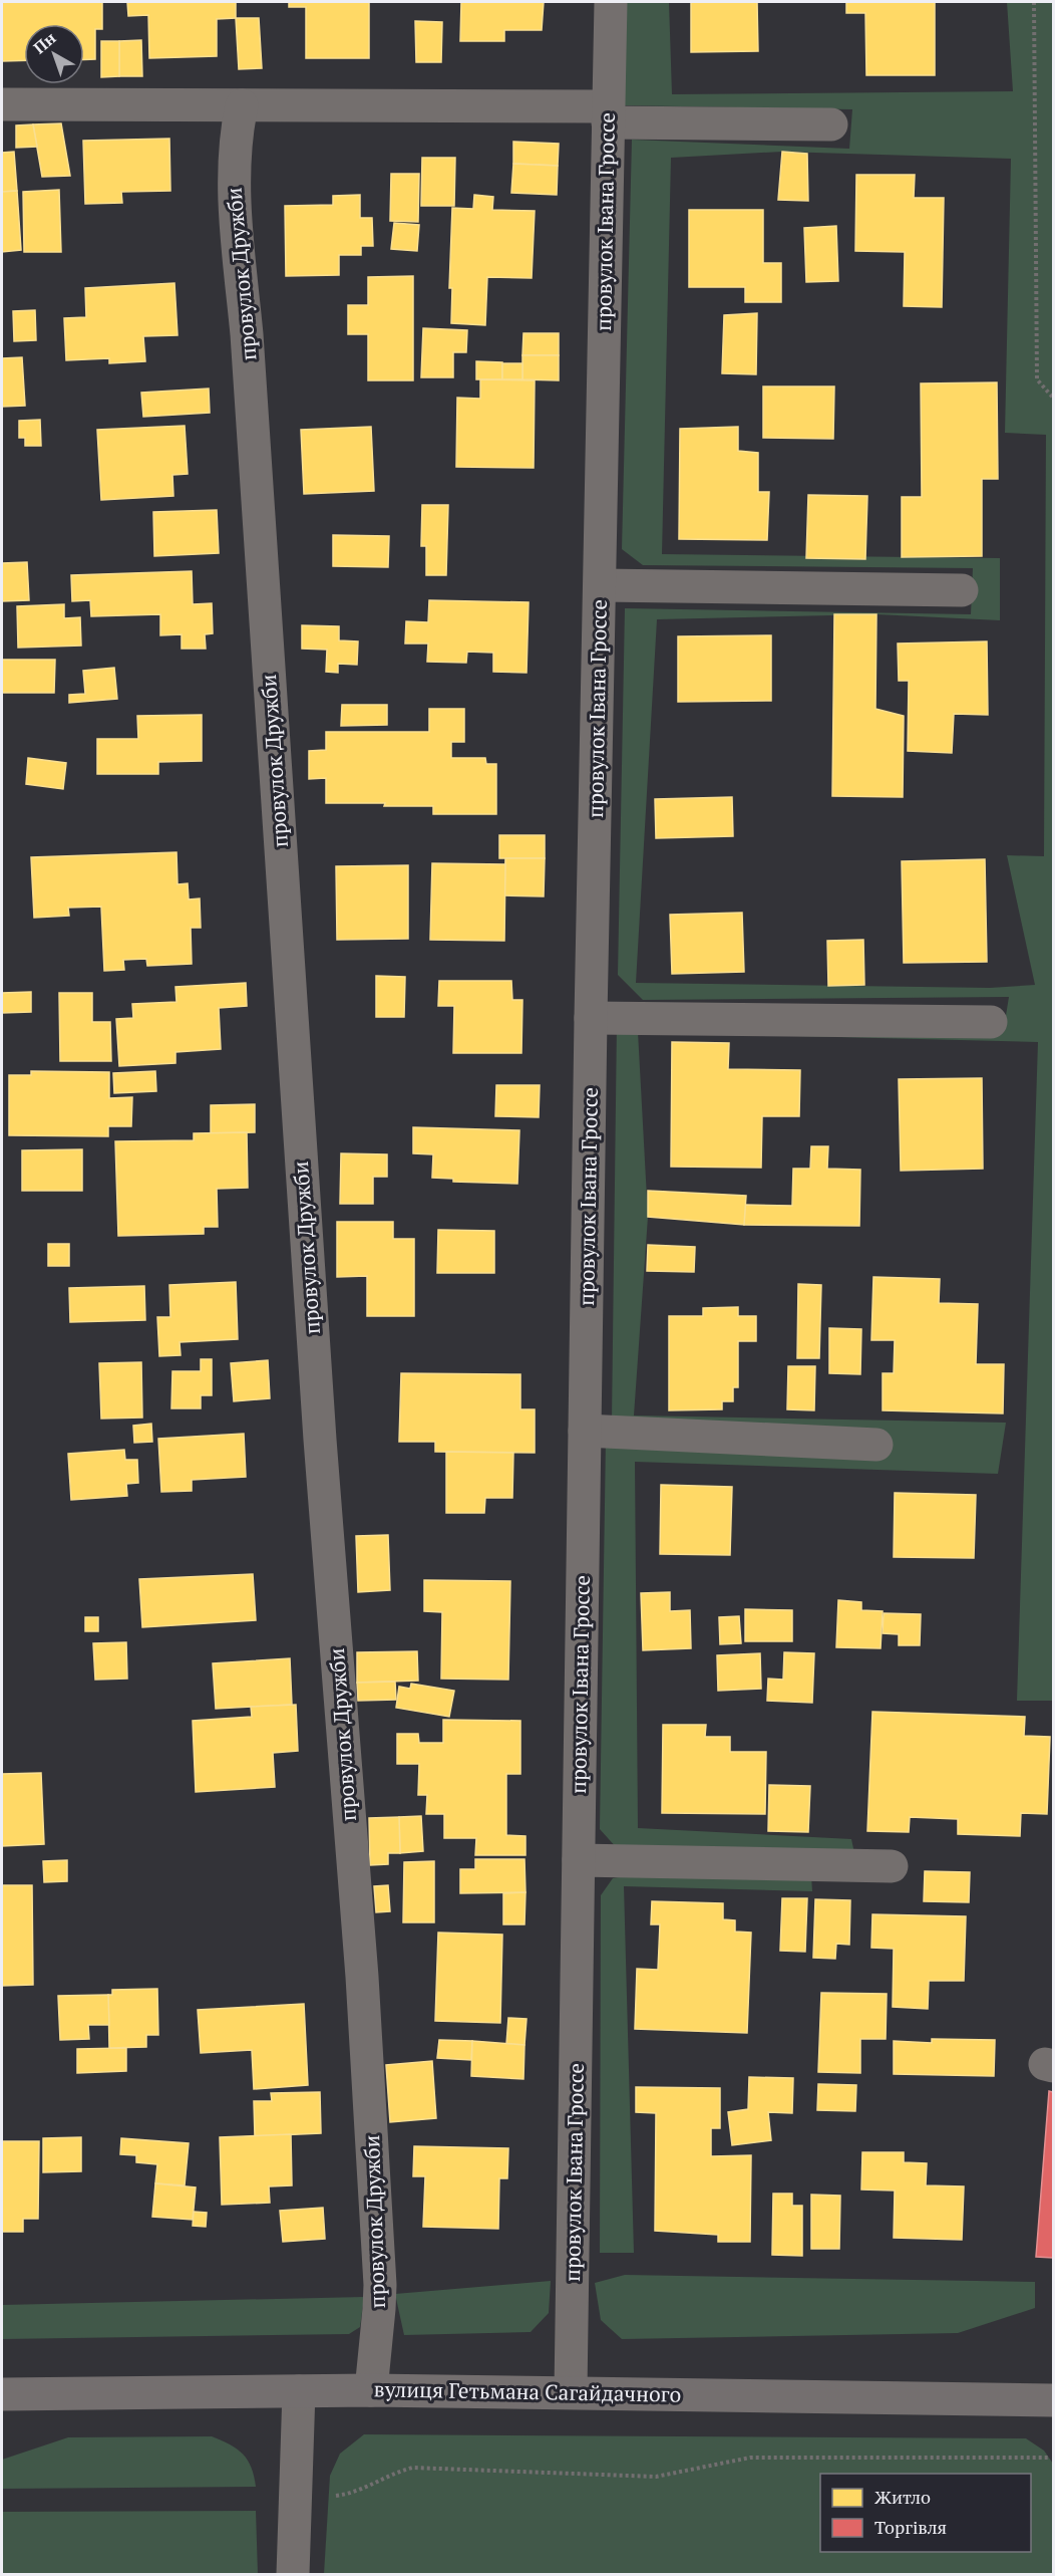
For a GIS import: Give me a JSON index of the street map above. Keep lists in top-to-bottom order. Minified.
{"streets":{"main road":["вулиця Гетьмана Сагайдачного"],"street":["провулок Івана Гроссе","провулок Дружби"]},"crossings":[["провулок Івана Гроссе","вулиця Гетьмана Сагайдачного"],["провулок Дружби","вулиця Гетьмана Сагайдачного"]],"legend":["Житло","Торгівля"],"north":"top left"}
